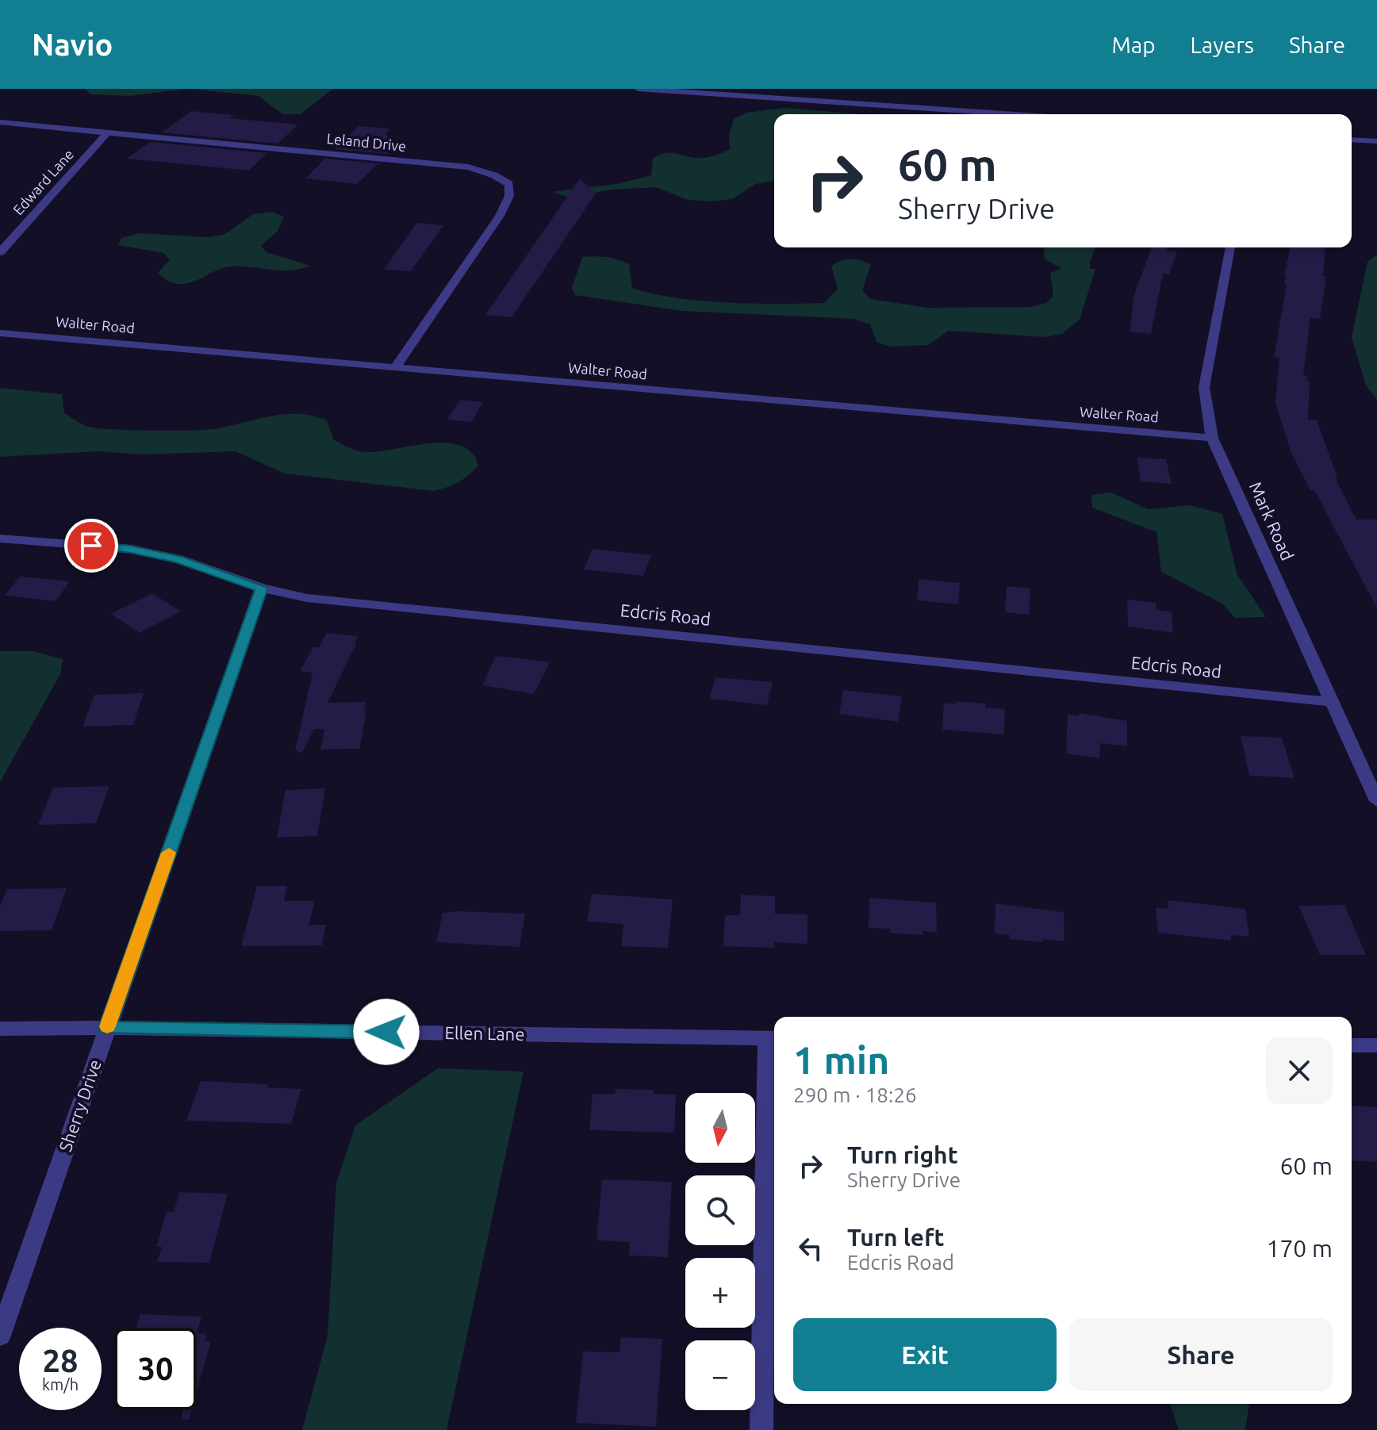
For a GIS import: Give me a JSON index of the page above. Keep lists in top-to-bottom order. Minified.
{"streets":{"street":["Leland Drive","Edward Lane","Walter Road","Mark Road","Edcris Road","Ellen Lane","Sherry Drive"]},"crossings":[["Leland Drive","Edward Lane"],["Leland Drive","Walter Road"],["Walter Road","Mark Road"],["Mark Road","Edcris Road"],["Edcris Road","Sherry Drive"],["Ellen Lane","Sherry Drive"]],"north":"bottom","page":{"header":"Navio","nav":["Map","Layers","Share"],"turn":["60 m","Sherry Drive"],"heading":["1 min","290 m · 18:26"],"map_buttons":["+","−"],"list":[{"name":"Turn right","note":"Sherry Drive","value":"60 m"},{"name":"Turn left","note":"Edcris Road","value":"170 m"}],"buttons":["Exit","Share"],"speed":"28 km/h","limit":"30"}}
